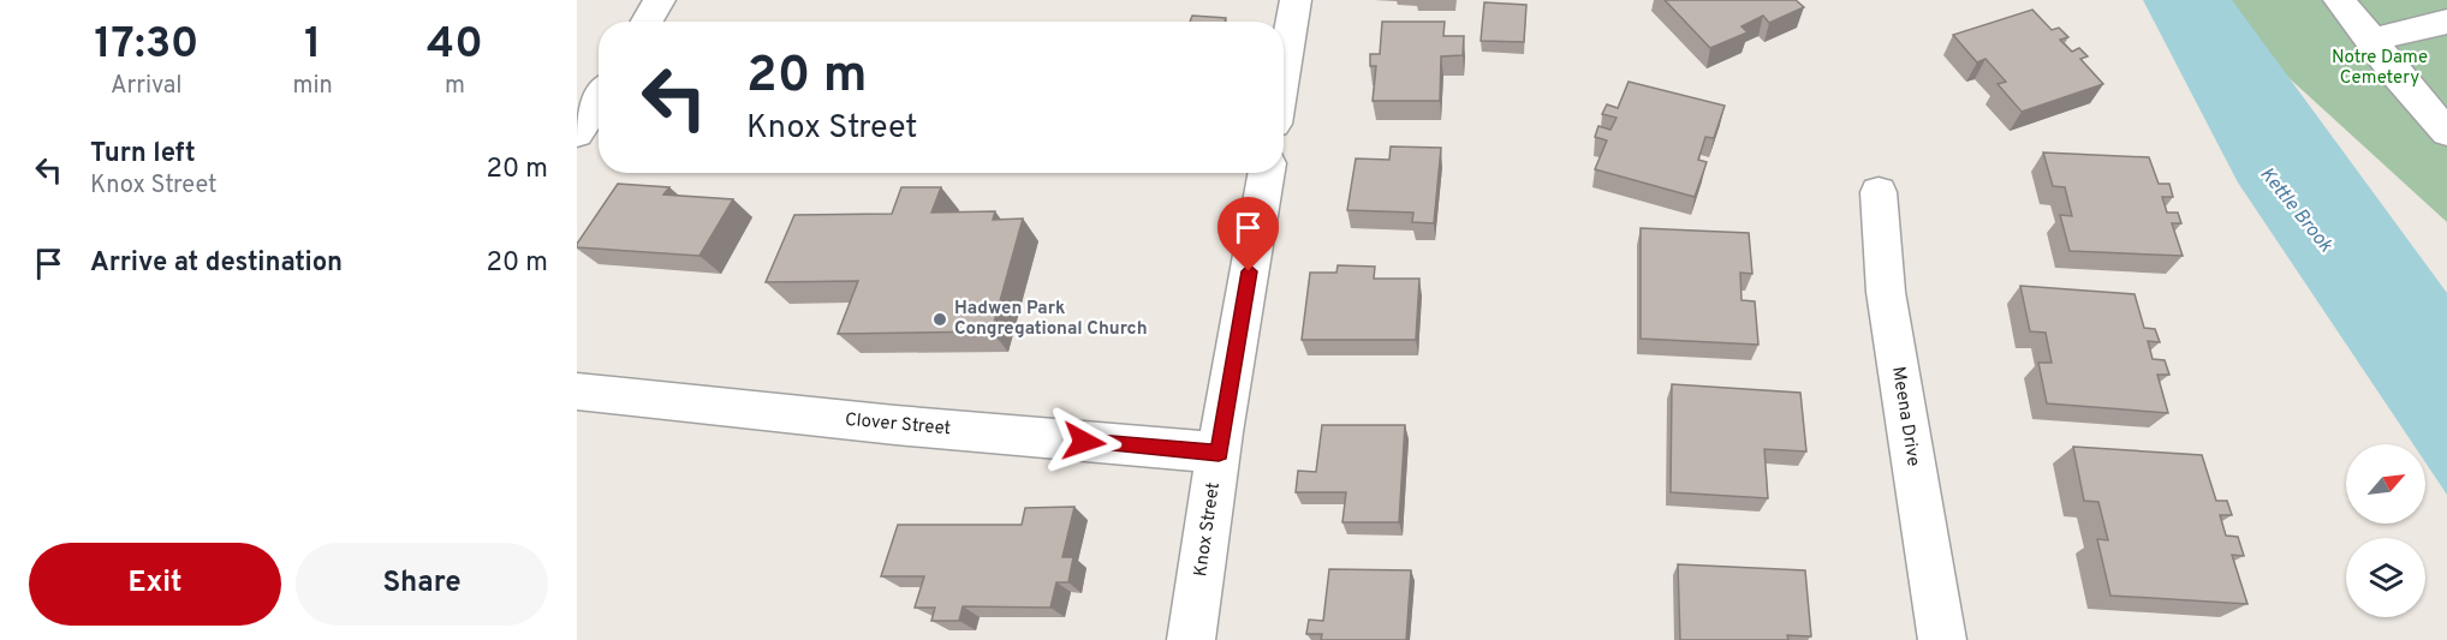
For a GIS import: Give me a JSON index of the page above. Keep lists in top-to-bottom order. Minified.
{"streets":{"street":["Meena Drive","Clover Street","Knox Street"]},"crossings":[["Clover Street","Knox Street"]],"water":["Kettle Brook"],"parks":["Notre Dame Cemetery"],"places":["Hadwen Park Congregational Church"],"north":"top right","page":{"eta":["17:30","Arrival","1","min","40","m"],"turn":["20 m","Knox Street"],"list":[{"name":"Turn left","note":"Knox Street","value":"20 m"},{"name":"Arrive at destination","value":"20 m"}],"buttons":["Exit","Share"]}}
